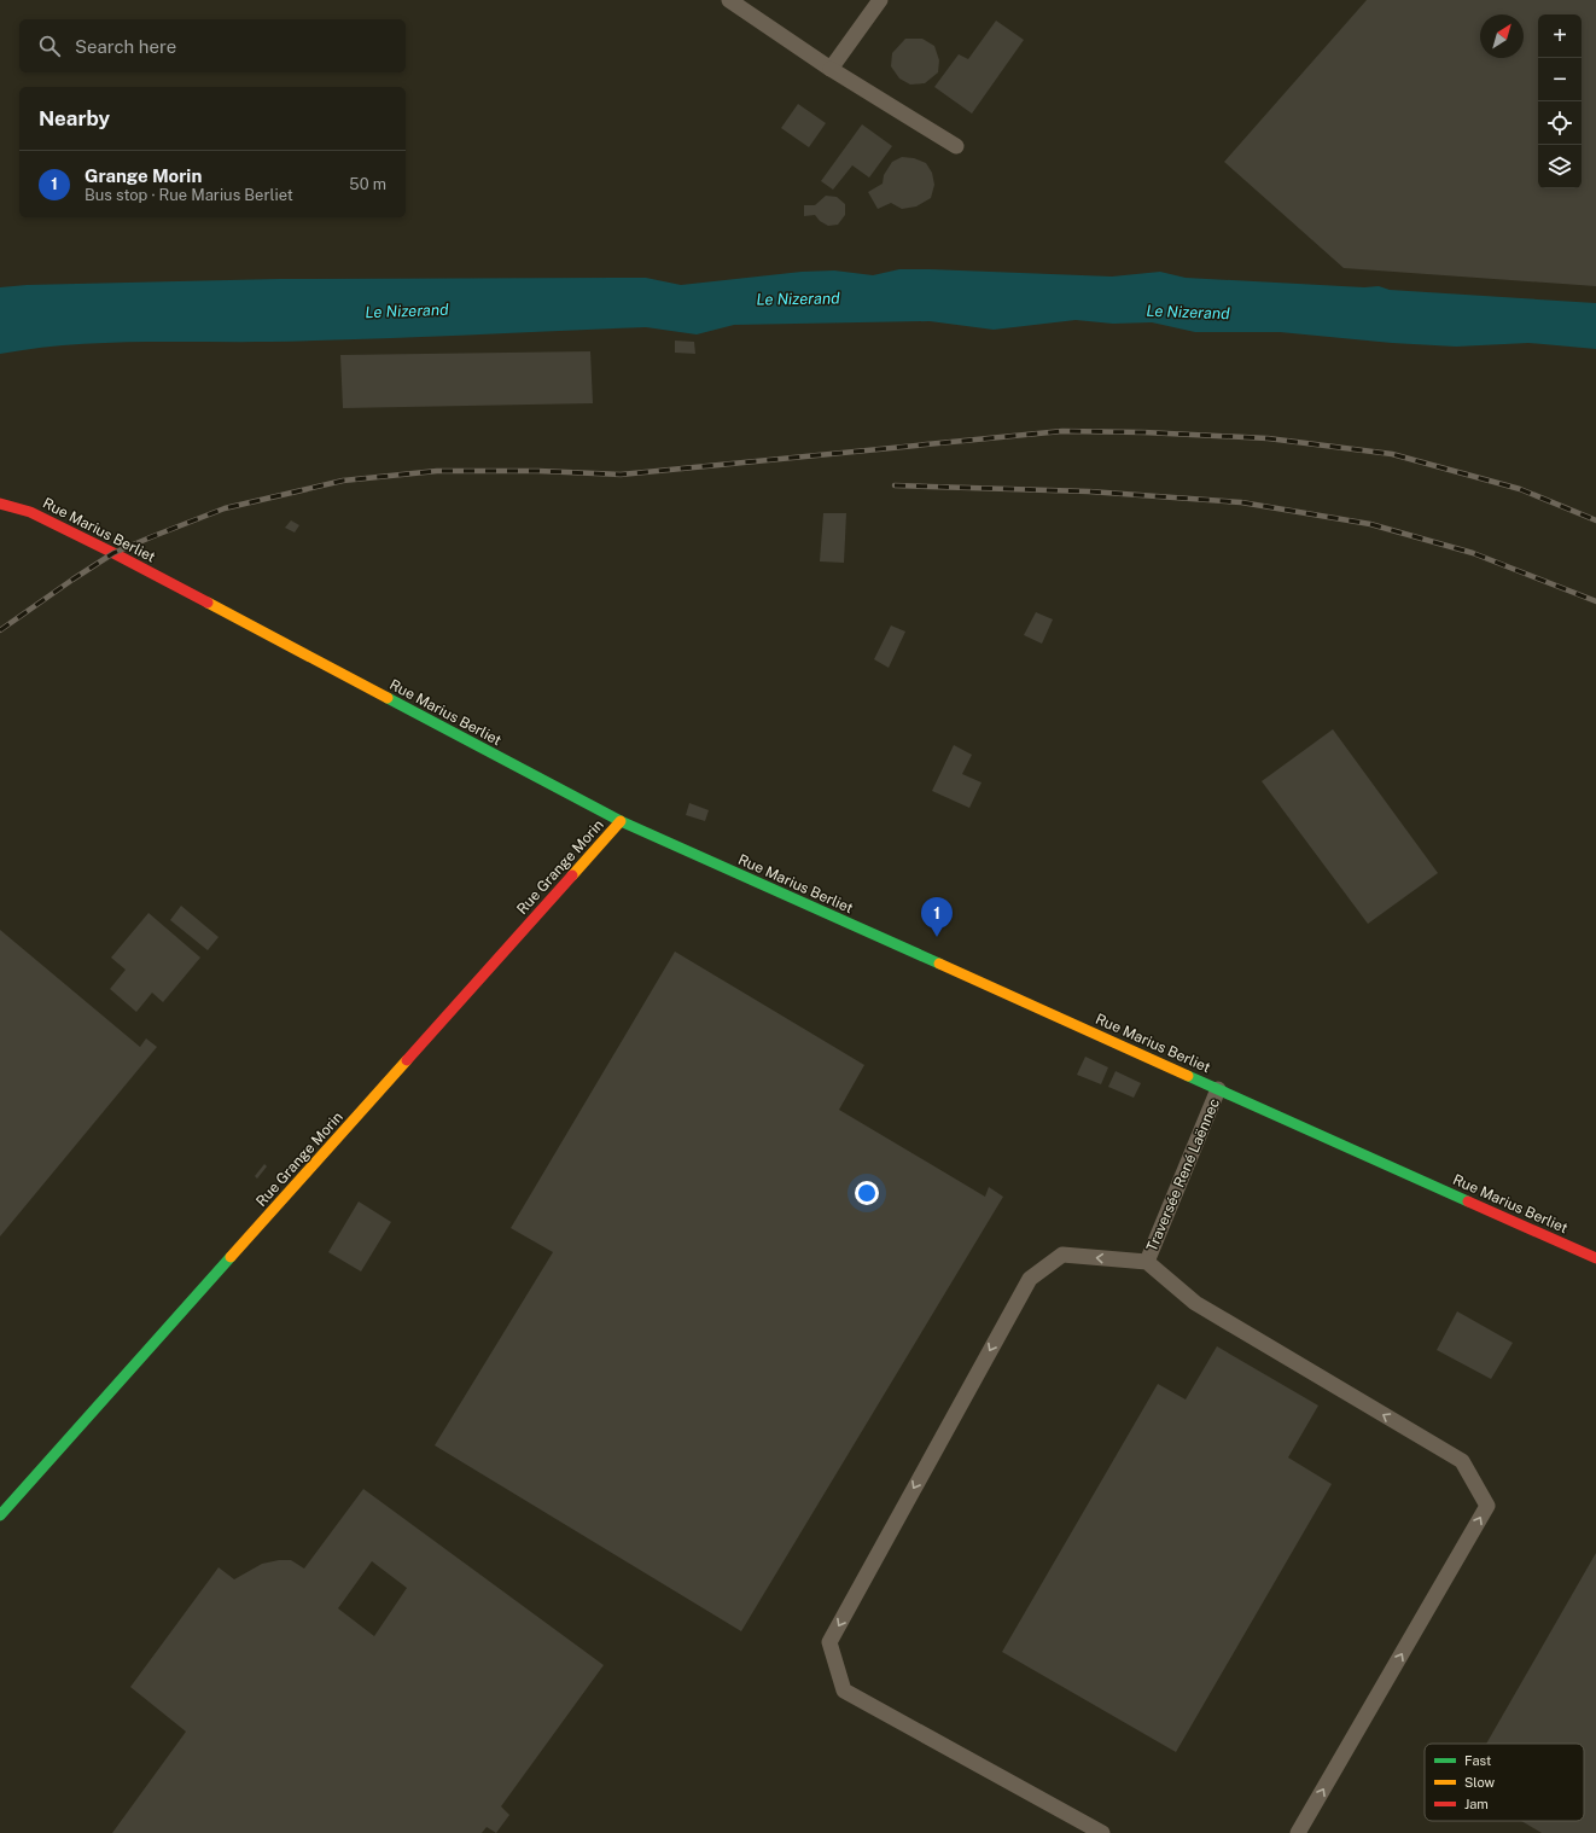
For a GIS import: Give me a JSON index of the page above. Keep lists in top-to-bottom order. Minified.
{"streets":{"street":["Rue Marius Berliet","Rue Grange Morin"],"lane":["Traversée René Laënnec"]},"crossings":[["Rue Marius Berliet","Rue Grange Morin"],["Rue Marius Berliet","Traversée René Laënnec"]],"water":["Le Nizerand"],"legend":["Fast","Slow","Jam"],"north":"top right","page":{"map_buttons":["+","−"],"search":"Search here","heading":"Nearby","list":[{"mark":"1","name":"Grange Morin","note":"Bus stop · Rue Marius Berliet","value":"50 m"}],"pins":"1"}}
